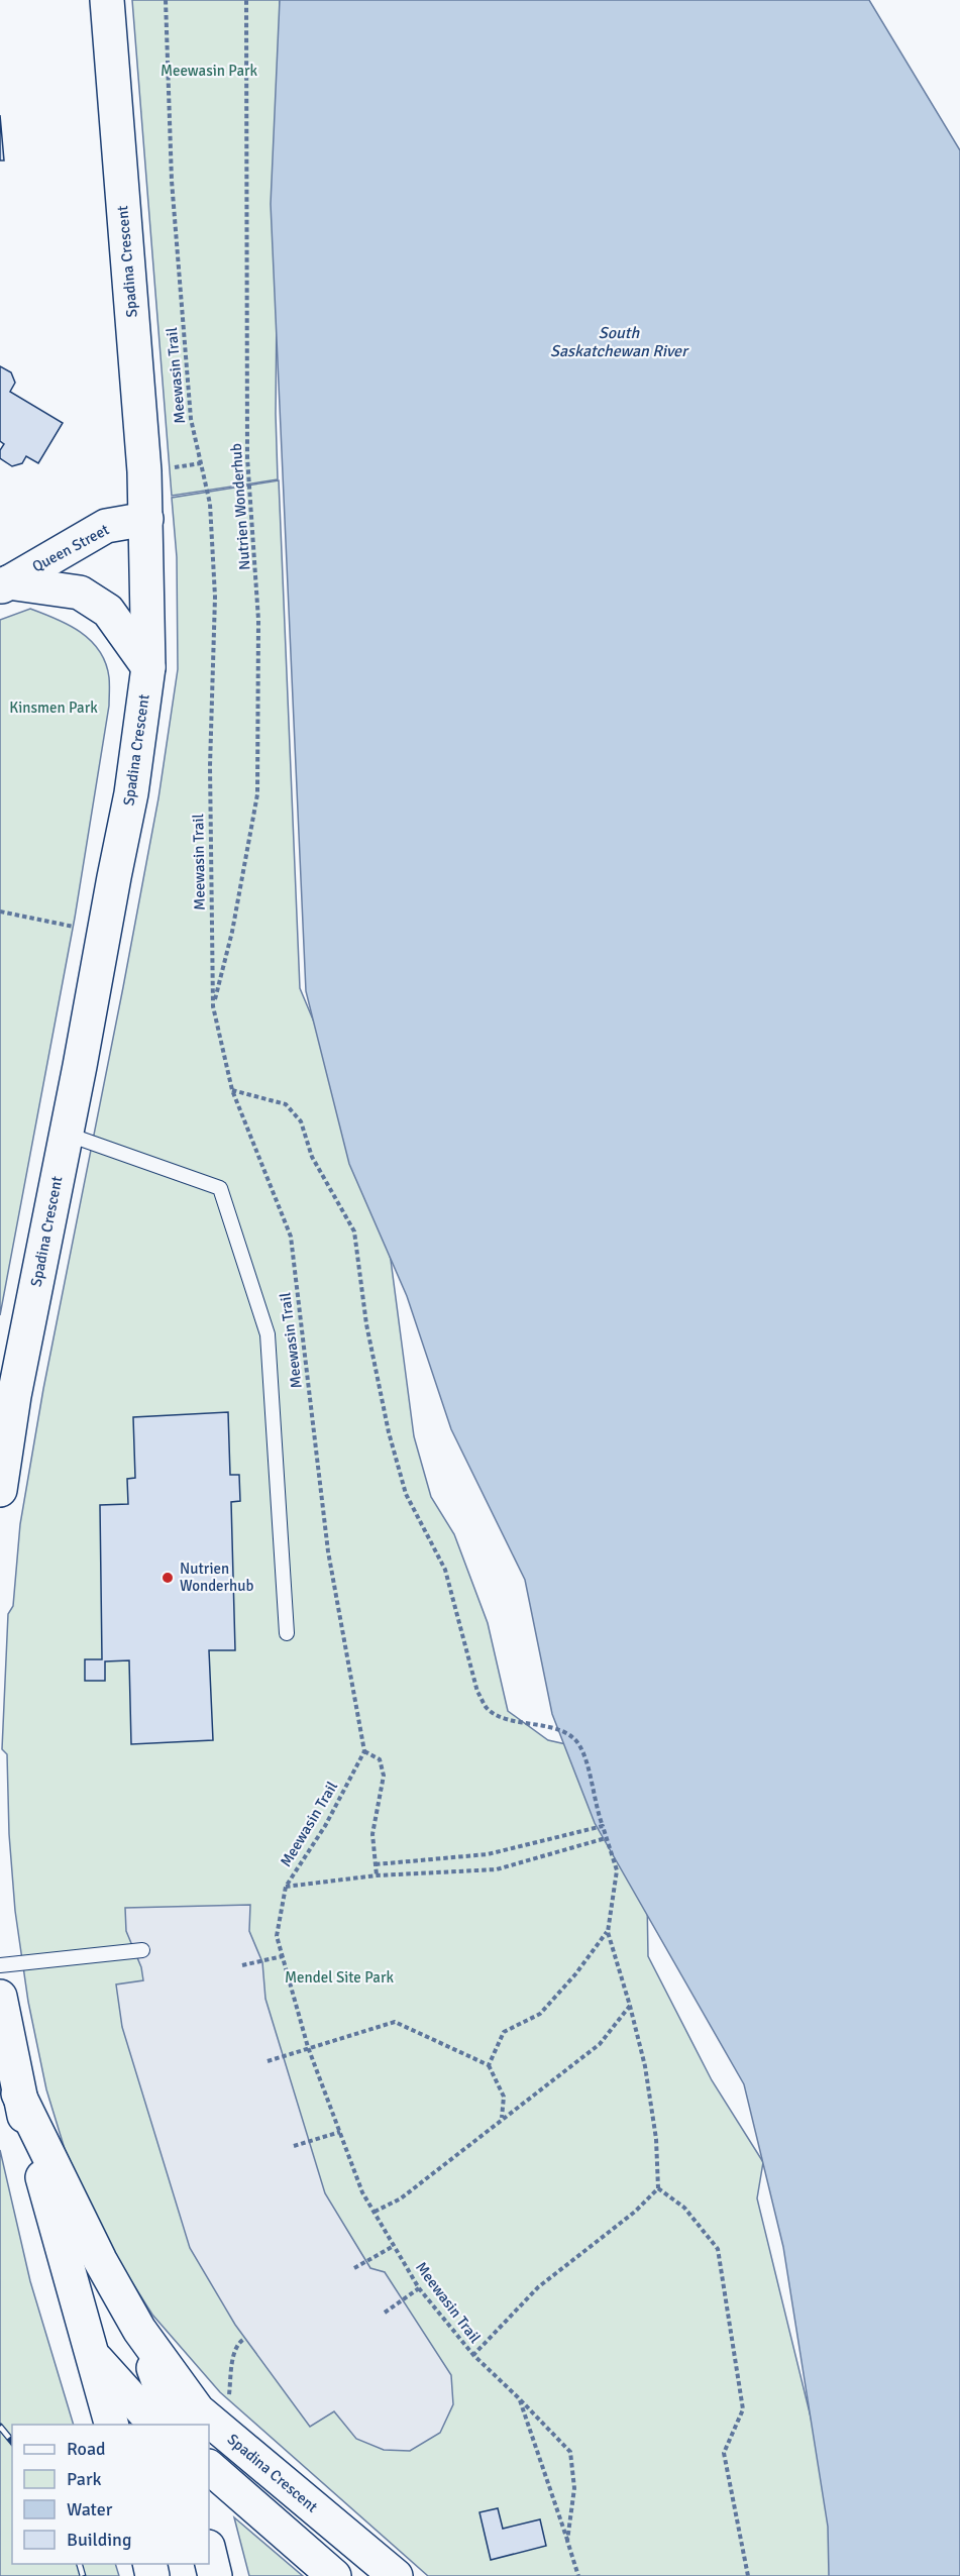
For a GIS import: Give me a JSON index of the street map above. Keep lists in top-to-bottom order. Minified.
{"streets":{"street":["Spadina Crescent","Queen Street"],"path":["Meewasin Trail","Nutrien Wonderhub"]},"crossings":[["Spadina Crescent","Queen Street"],["Meewasin Trail","Nutrien Wonderhub"]],"water":["South Saskatchewan River"],"parks":["Meewasin Park","Kinsmen Park","Mendel Site Park"],"places":["Nutrien Wonderhub"],"legend":["Road","Park","Water","Building"]}
